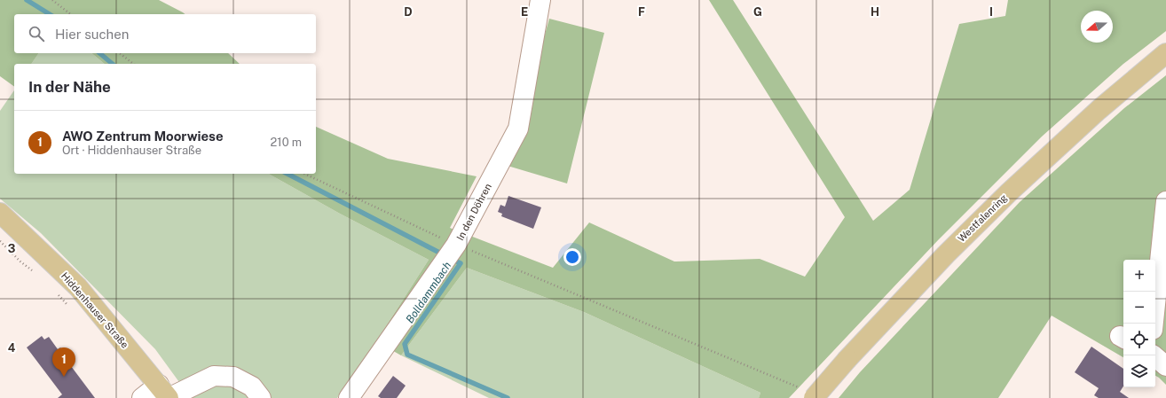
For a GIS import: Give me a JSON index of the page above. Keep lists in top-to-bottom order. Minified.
{"streets":{"main road":["Westfalenring","Hiddenhauser Straße"],"street":["In den Döhren"]},"water":["Bolldammbach"],"north":"left","page":{"search":"Hier suchen","heading":"In der Nähe","list":[{"mark":"1","name":"AWO Zentrum Moorwiese","note":"Ort · Hiddenhauser Straße","value":"210 m"}],"map_buttons":["+","−"],"pins":"1"},"grid":{"columns":["D","E","F","G","H","I"],"rows":["3","4"]}}
